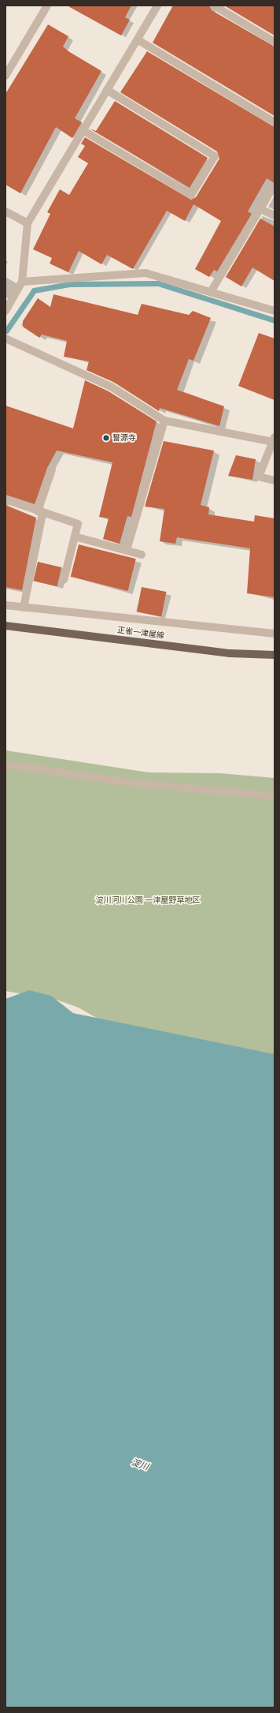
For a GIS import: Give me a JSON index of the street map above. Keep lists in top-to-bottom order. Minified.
{"streets":{"main road":["正雀一津屋線"]},"water":["淀川"],"parks":["淀川河川公園 一津屋野草地区"],"places":["誓源寺"]}
